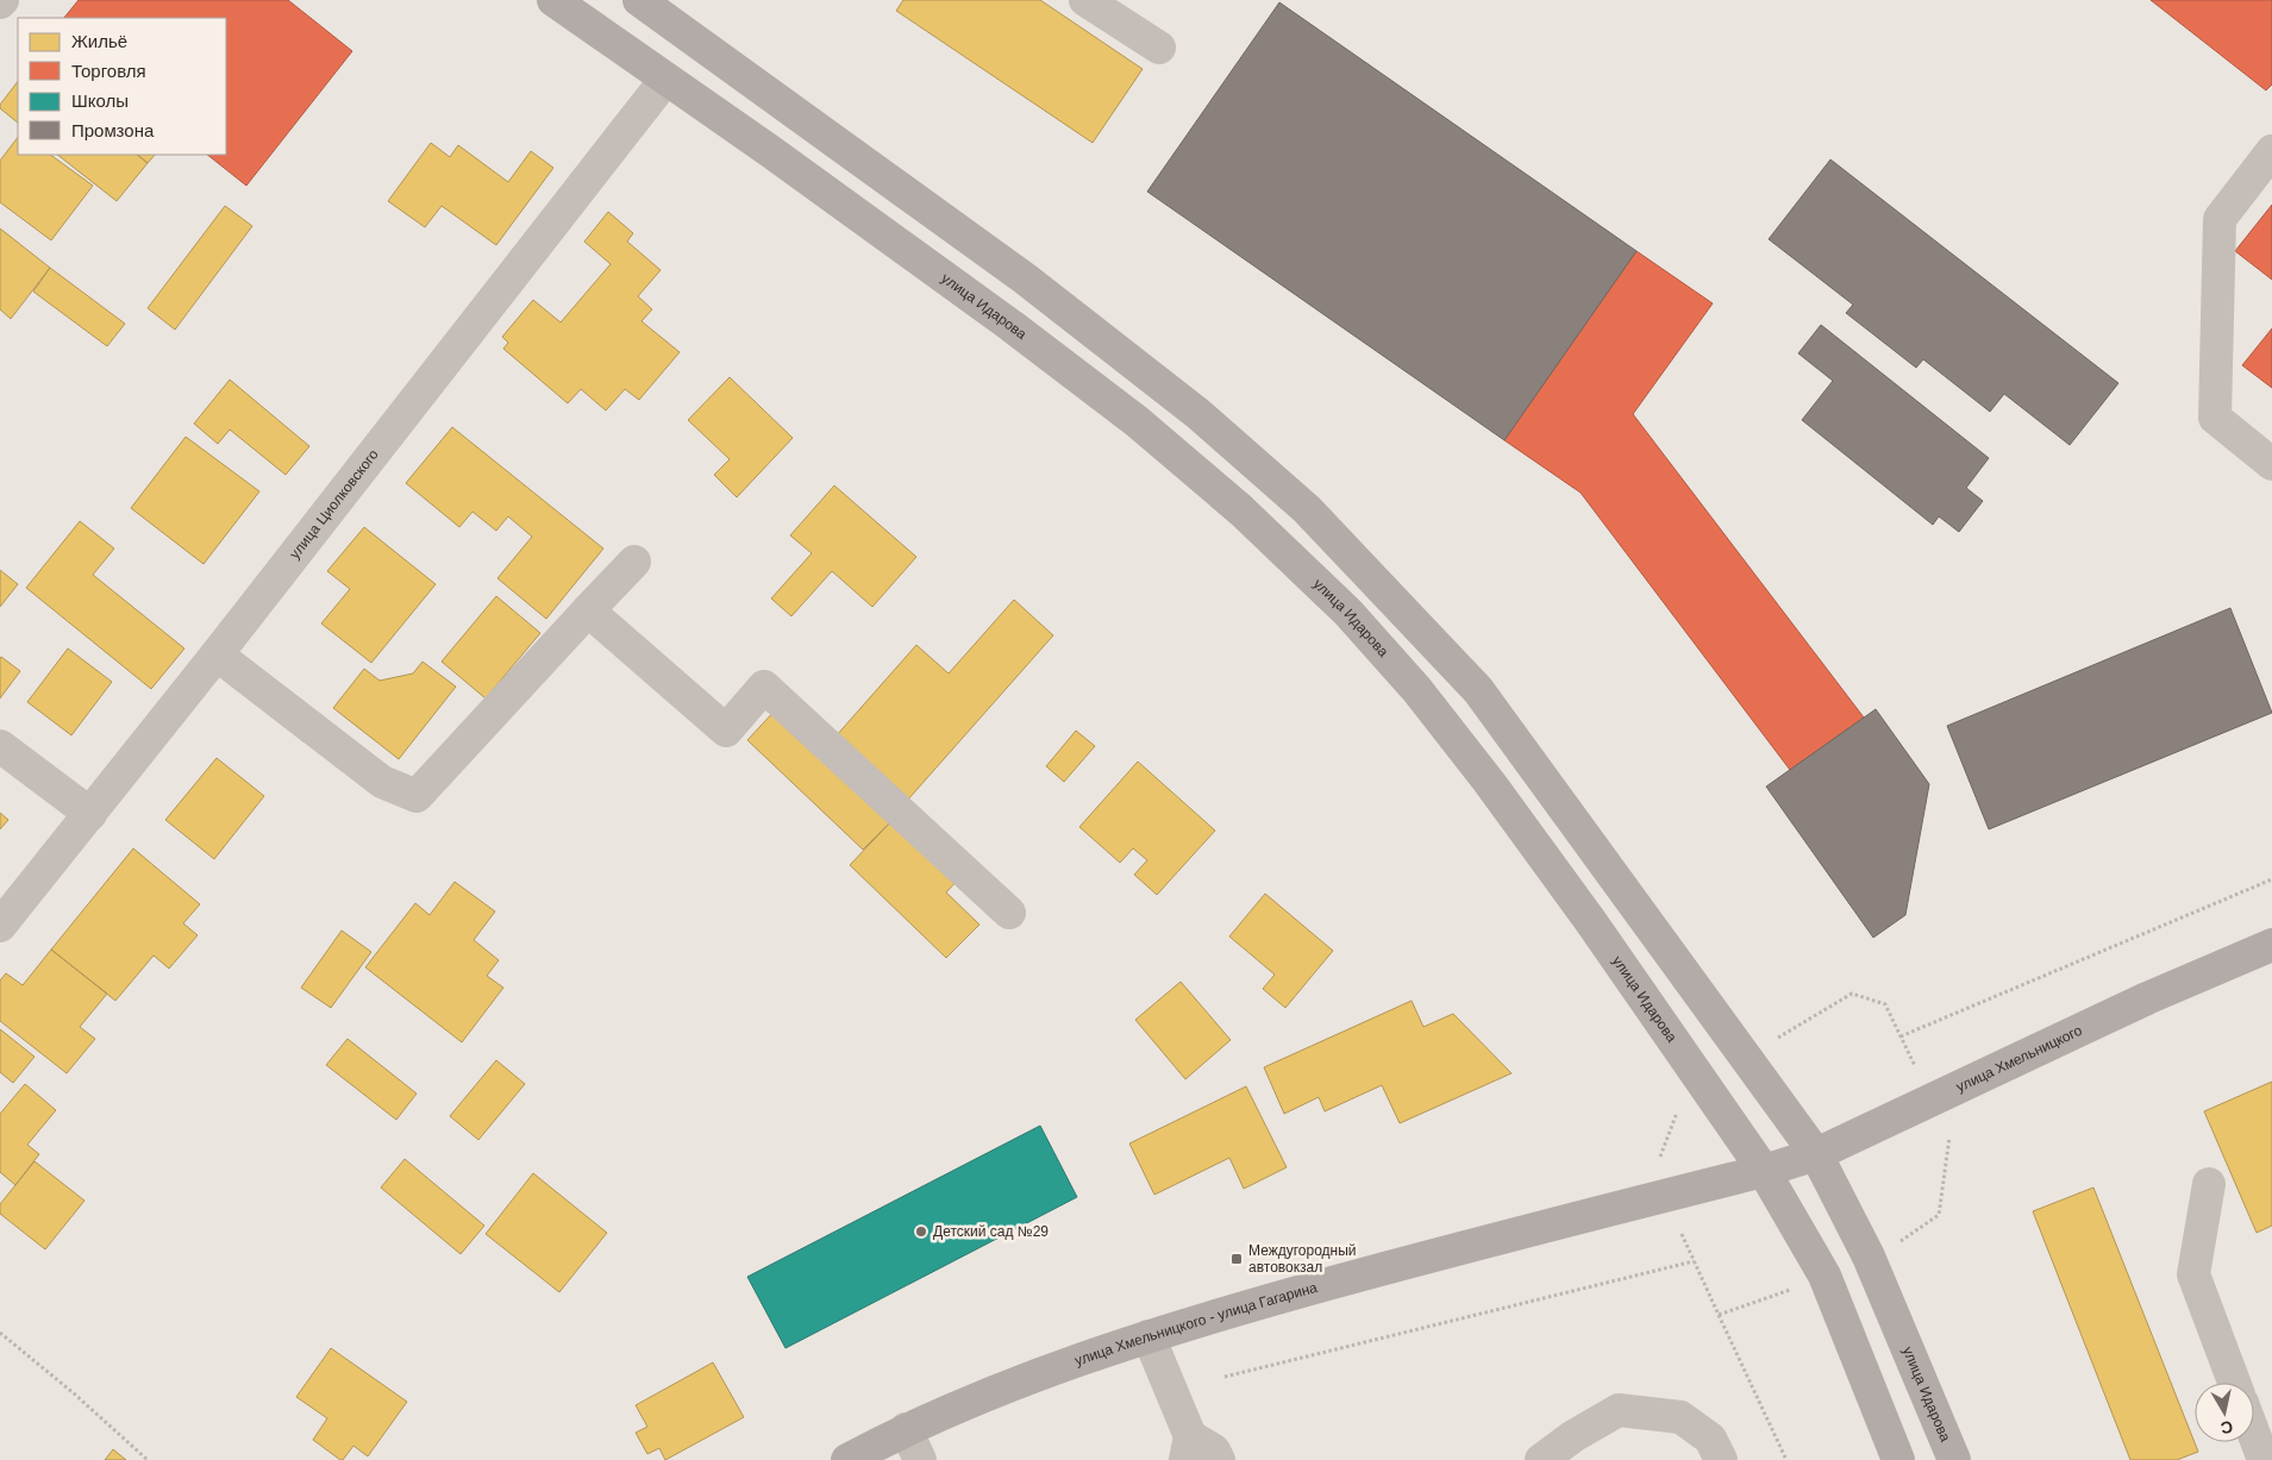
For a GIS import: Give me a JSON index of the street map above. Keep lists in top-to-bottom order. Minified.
{"streets":{"main road":["улица Идарова","улица Хмельницкого","улица Хмельницкого - улица Гагарина"],"street":["улица Циолковского"]},"crossings":[["улица Идарова","улица Циолковского"],["улица Идарова","улица Хмельницкого"],["улица Идарова","улица Хмельницкого - улица Гагарина"],["улица Хмельницкого","улица Хмельницкого - улица Гагарина"]],"places":{"other":["Детский сад №29"],"transit":["Междугородный автовокзал"]},"legend":["Жильё","Торговля","Школы","Промзона"],"north":"bottom"}
